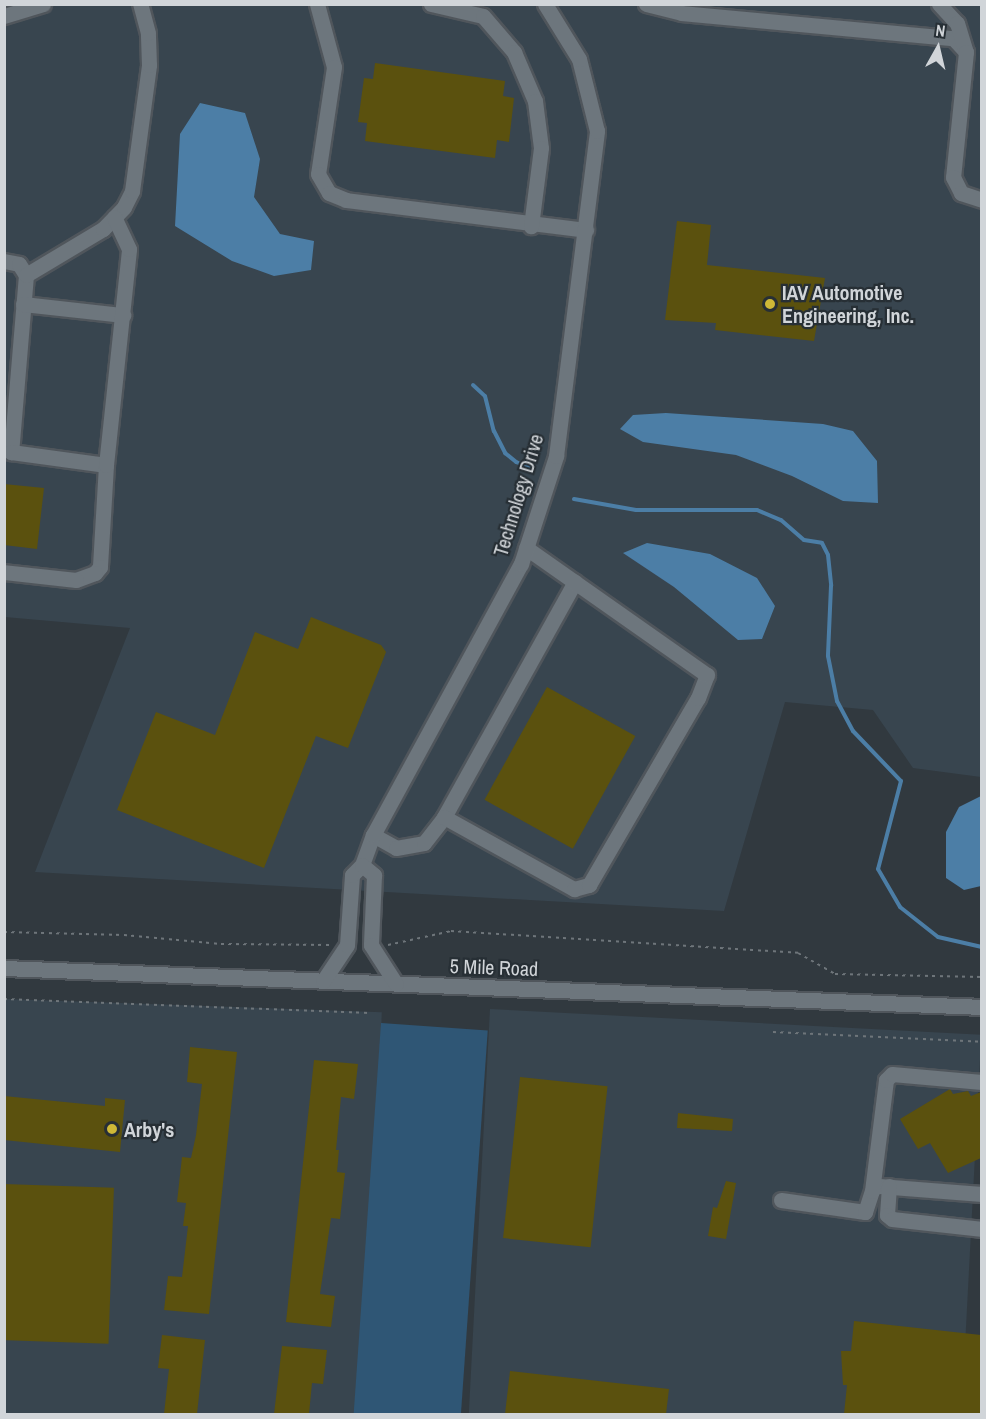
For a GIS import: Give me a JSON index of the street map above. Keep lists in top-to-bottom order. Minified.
{"streets":{"street":["Technology Drive","5 Mile Road"]},"places":["IAV Automotive Engineering, Inc.","Arby's"],"north":"top"}
